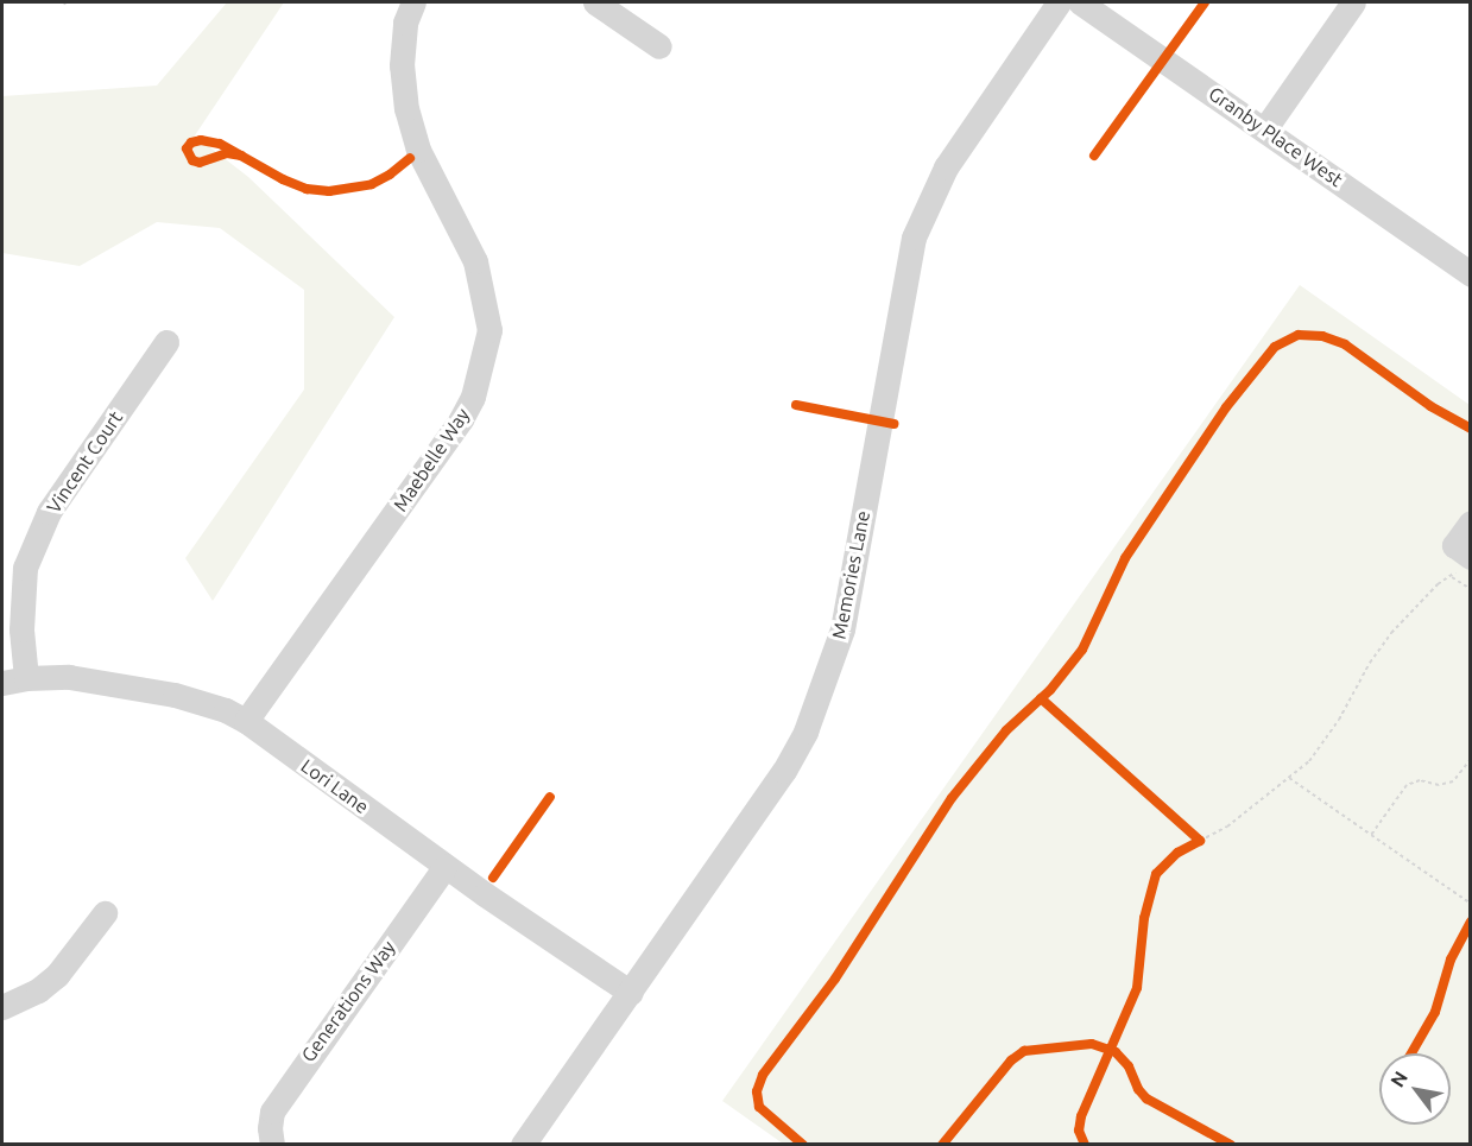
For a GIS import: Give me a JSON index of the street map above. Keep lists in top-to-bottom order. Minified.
{"streets":{"street":["Granby Place West","Maebelle Way","Vincent Court","Memories Lane","Lori Lane","Generations Way"]},"crossings":[["Maebelle Way","Lori Lane"],["Vincent Court","Lori Lane"],["Memories Lane","Lori Lane"],["Lori Lane","Generations Way"]],"north":"top left"}
